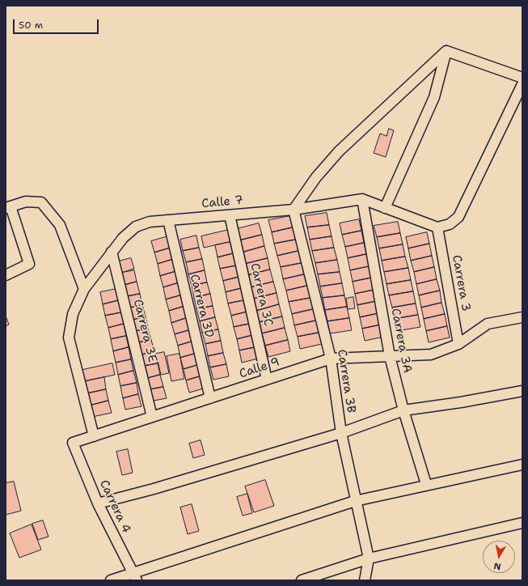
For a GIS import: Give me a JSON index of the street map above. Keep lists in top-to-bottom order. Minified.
{"streets":{"street":["Calle 7","Carrera 3","Carrera 3C","Carrera 3D","Carrera 3E","Carrera 3A","Calle 9","Carrera 3B","Carrera 4"]},"crossings":[["Calle 7","Carrera 3C"],["Calle 7","Carrera 3D"],["Calle 7","Carrera 3E"],["Calle 7","Carrera 3A"],["Calle 7","Calle 9"],["Calle 7","Carrera 3B"],["Carrera 3","Calle 9"],["Carrera 3C","Calle 9"],["Carrera 3D","Calle 9"],["Carrera 3E","Calle 9"],["Carrera 3A","Calle 9"],["Calle 9","Carrera 3B"],["Calle 9","Carrera 4"]],"scale_bar":"50 m","north":"bottom"}
